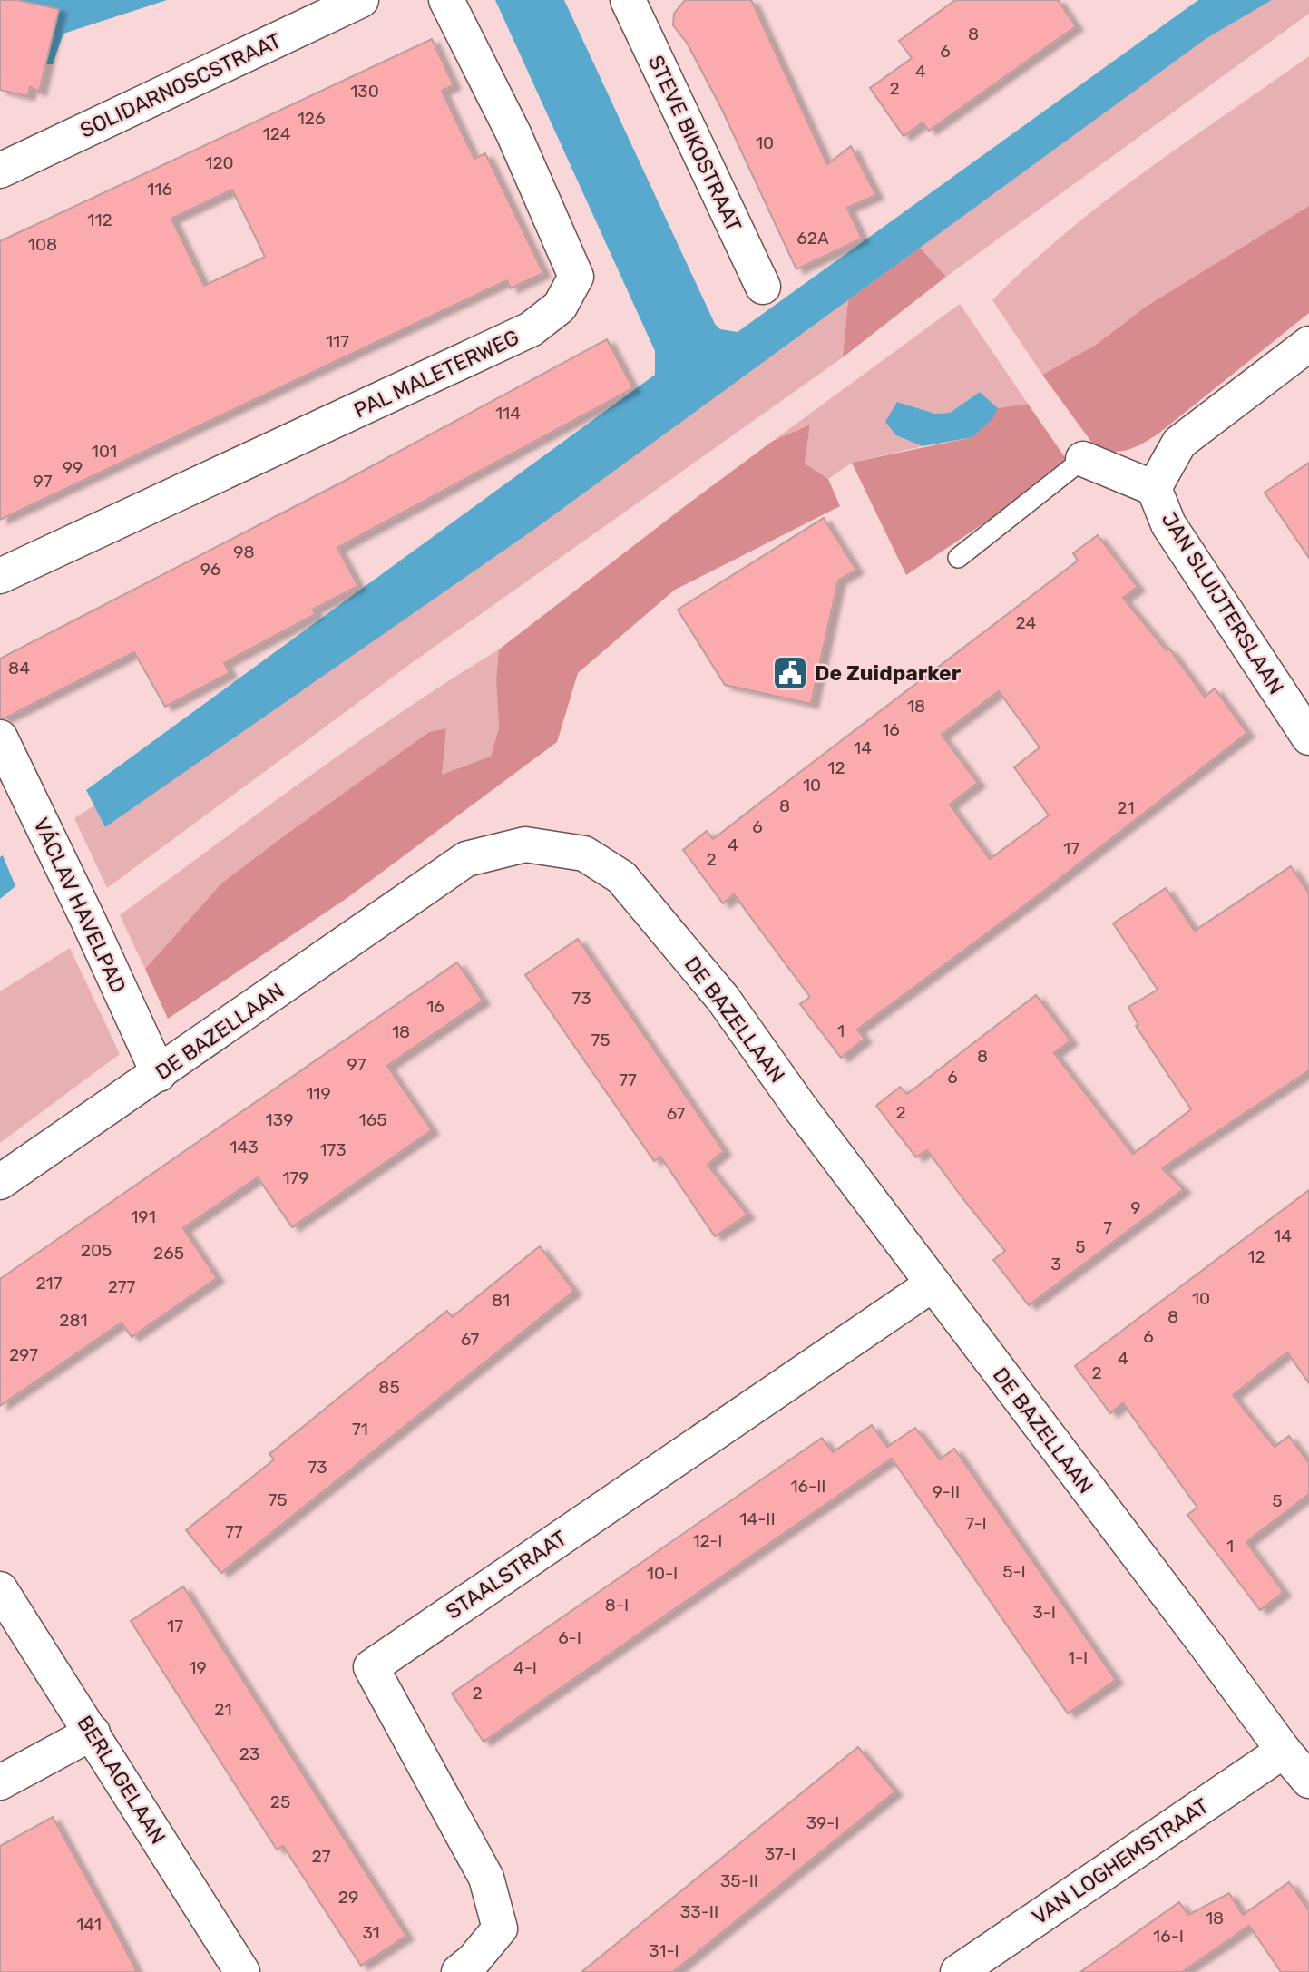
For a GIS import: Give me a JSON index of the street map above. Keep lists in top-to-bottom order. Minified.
{"streets":{"street":["SOLIDARNOSCSTRAAT","STEVE BIKOSTRAAT","PAL MALETERWEG","JAN SLUIJTERSLAAN","VÁCLAV HAVELPAD","DE BAZELLAAN","STAALSTRAAT","BERLAGELAAN","VAN LOGHEMSTRAAT"]},"crossings":[["VÁCLAV HAVELPAD","DE BAZELLAAN"],["DE BAZELLAAN","STAALSTRAAT"],["DE BAZELLAAN","VAN LOGHEMSTRAAT"]],"places":{"public building":["De Zuidparker"]},"house_numbers":["8","6","4","2","130","126","124","10","120","116","112","62A","108","117","114","101","99","97","98","96","24","84","18","16","14","12","10","8","21","6","4","17","2","73","16","1","18","75","8","97","6","77","119","2","67","139","165","143","173","179","9","191","7","14","5","205","265","12","3","217","277","10","81","8","281","6","67","297","4","2","85","71","73","16-II","9-II","75","5","14-II","7-I","77","12-I","1","5-I","10-I","8-I","3-I","17","6-I","1-I","19","4-I","2","21","23","25","39-I","37-I","27","35-II","29","33-II","18","141","31","16-I","31-I"]}
